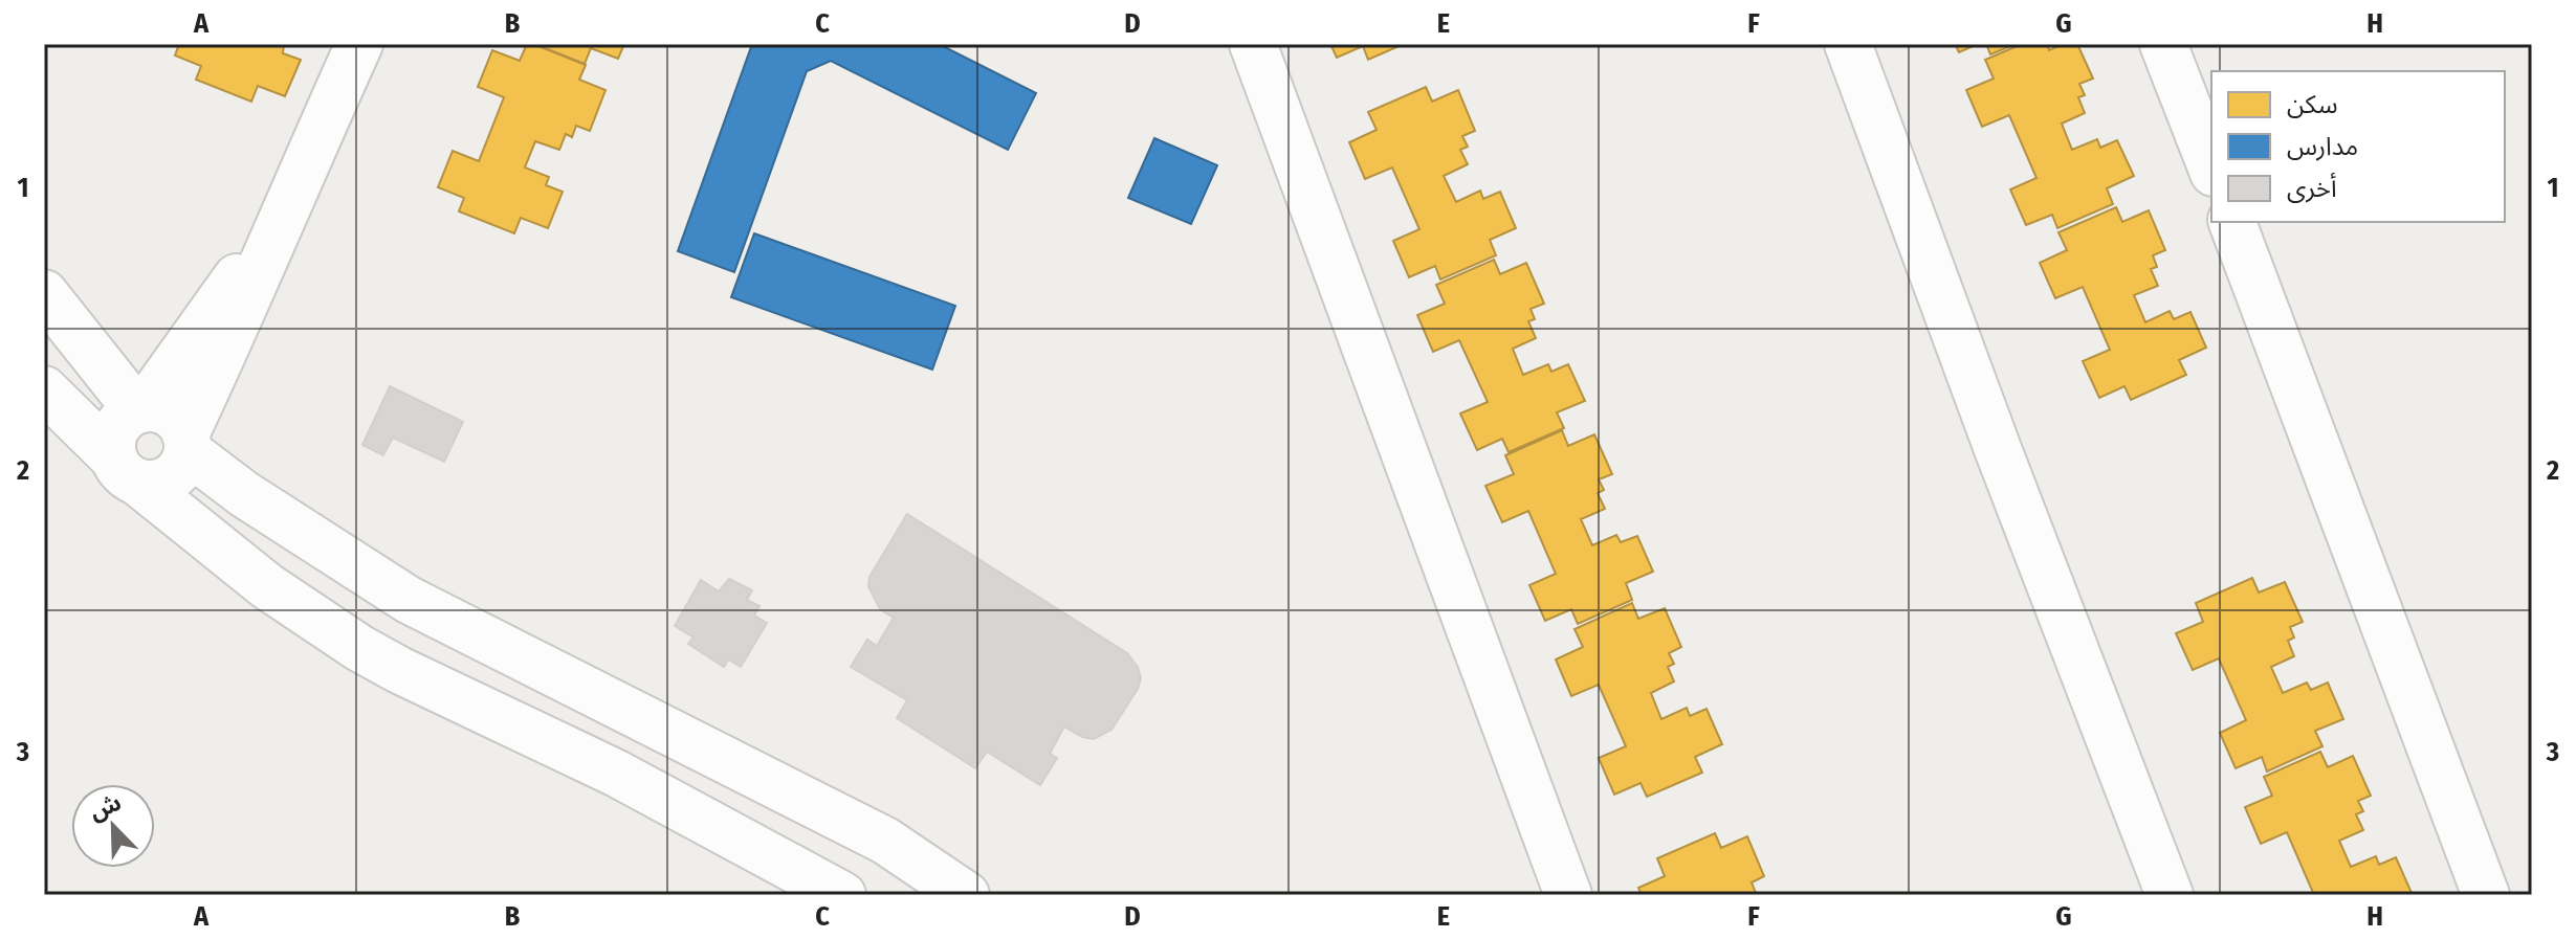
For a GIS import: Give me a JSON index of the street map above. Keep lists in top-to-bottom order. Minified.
{"legend":["سكن","مدارس","أخرى"],"north":"top left","grid":{"columns":["A","B","C","D","E","F","G","H"],"rows":["1","2","3"]}}
